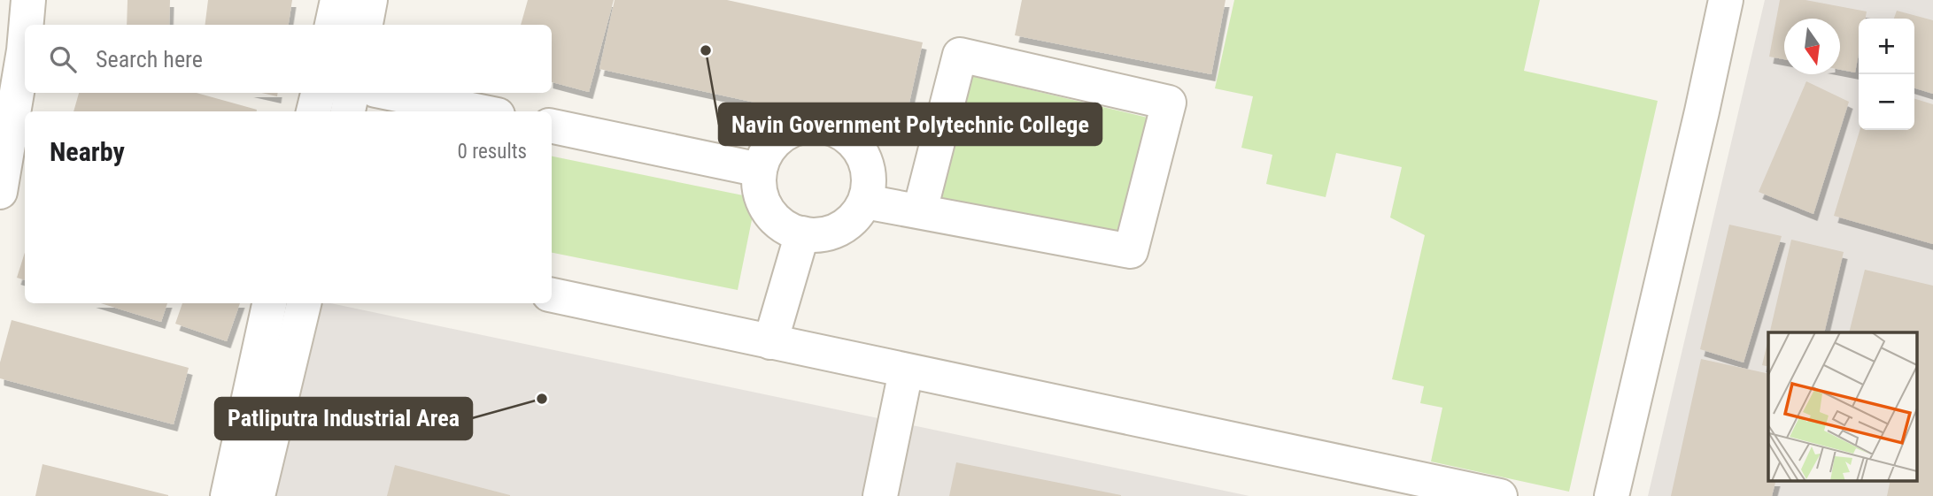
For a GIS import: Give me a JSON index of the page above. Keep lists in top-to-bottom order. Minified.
{"places":["Navin Government Polytechnic College","Patliputra Industrial Area"],"north":"bottom","page":{"map_buttons":["+","−"],"search":"Search here","heading":["Nearby","0 results"]}}
